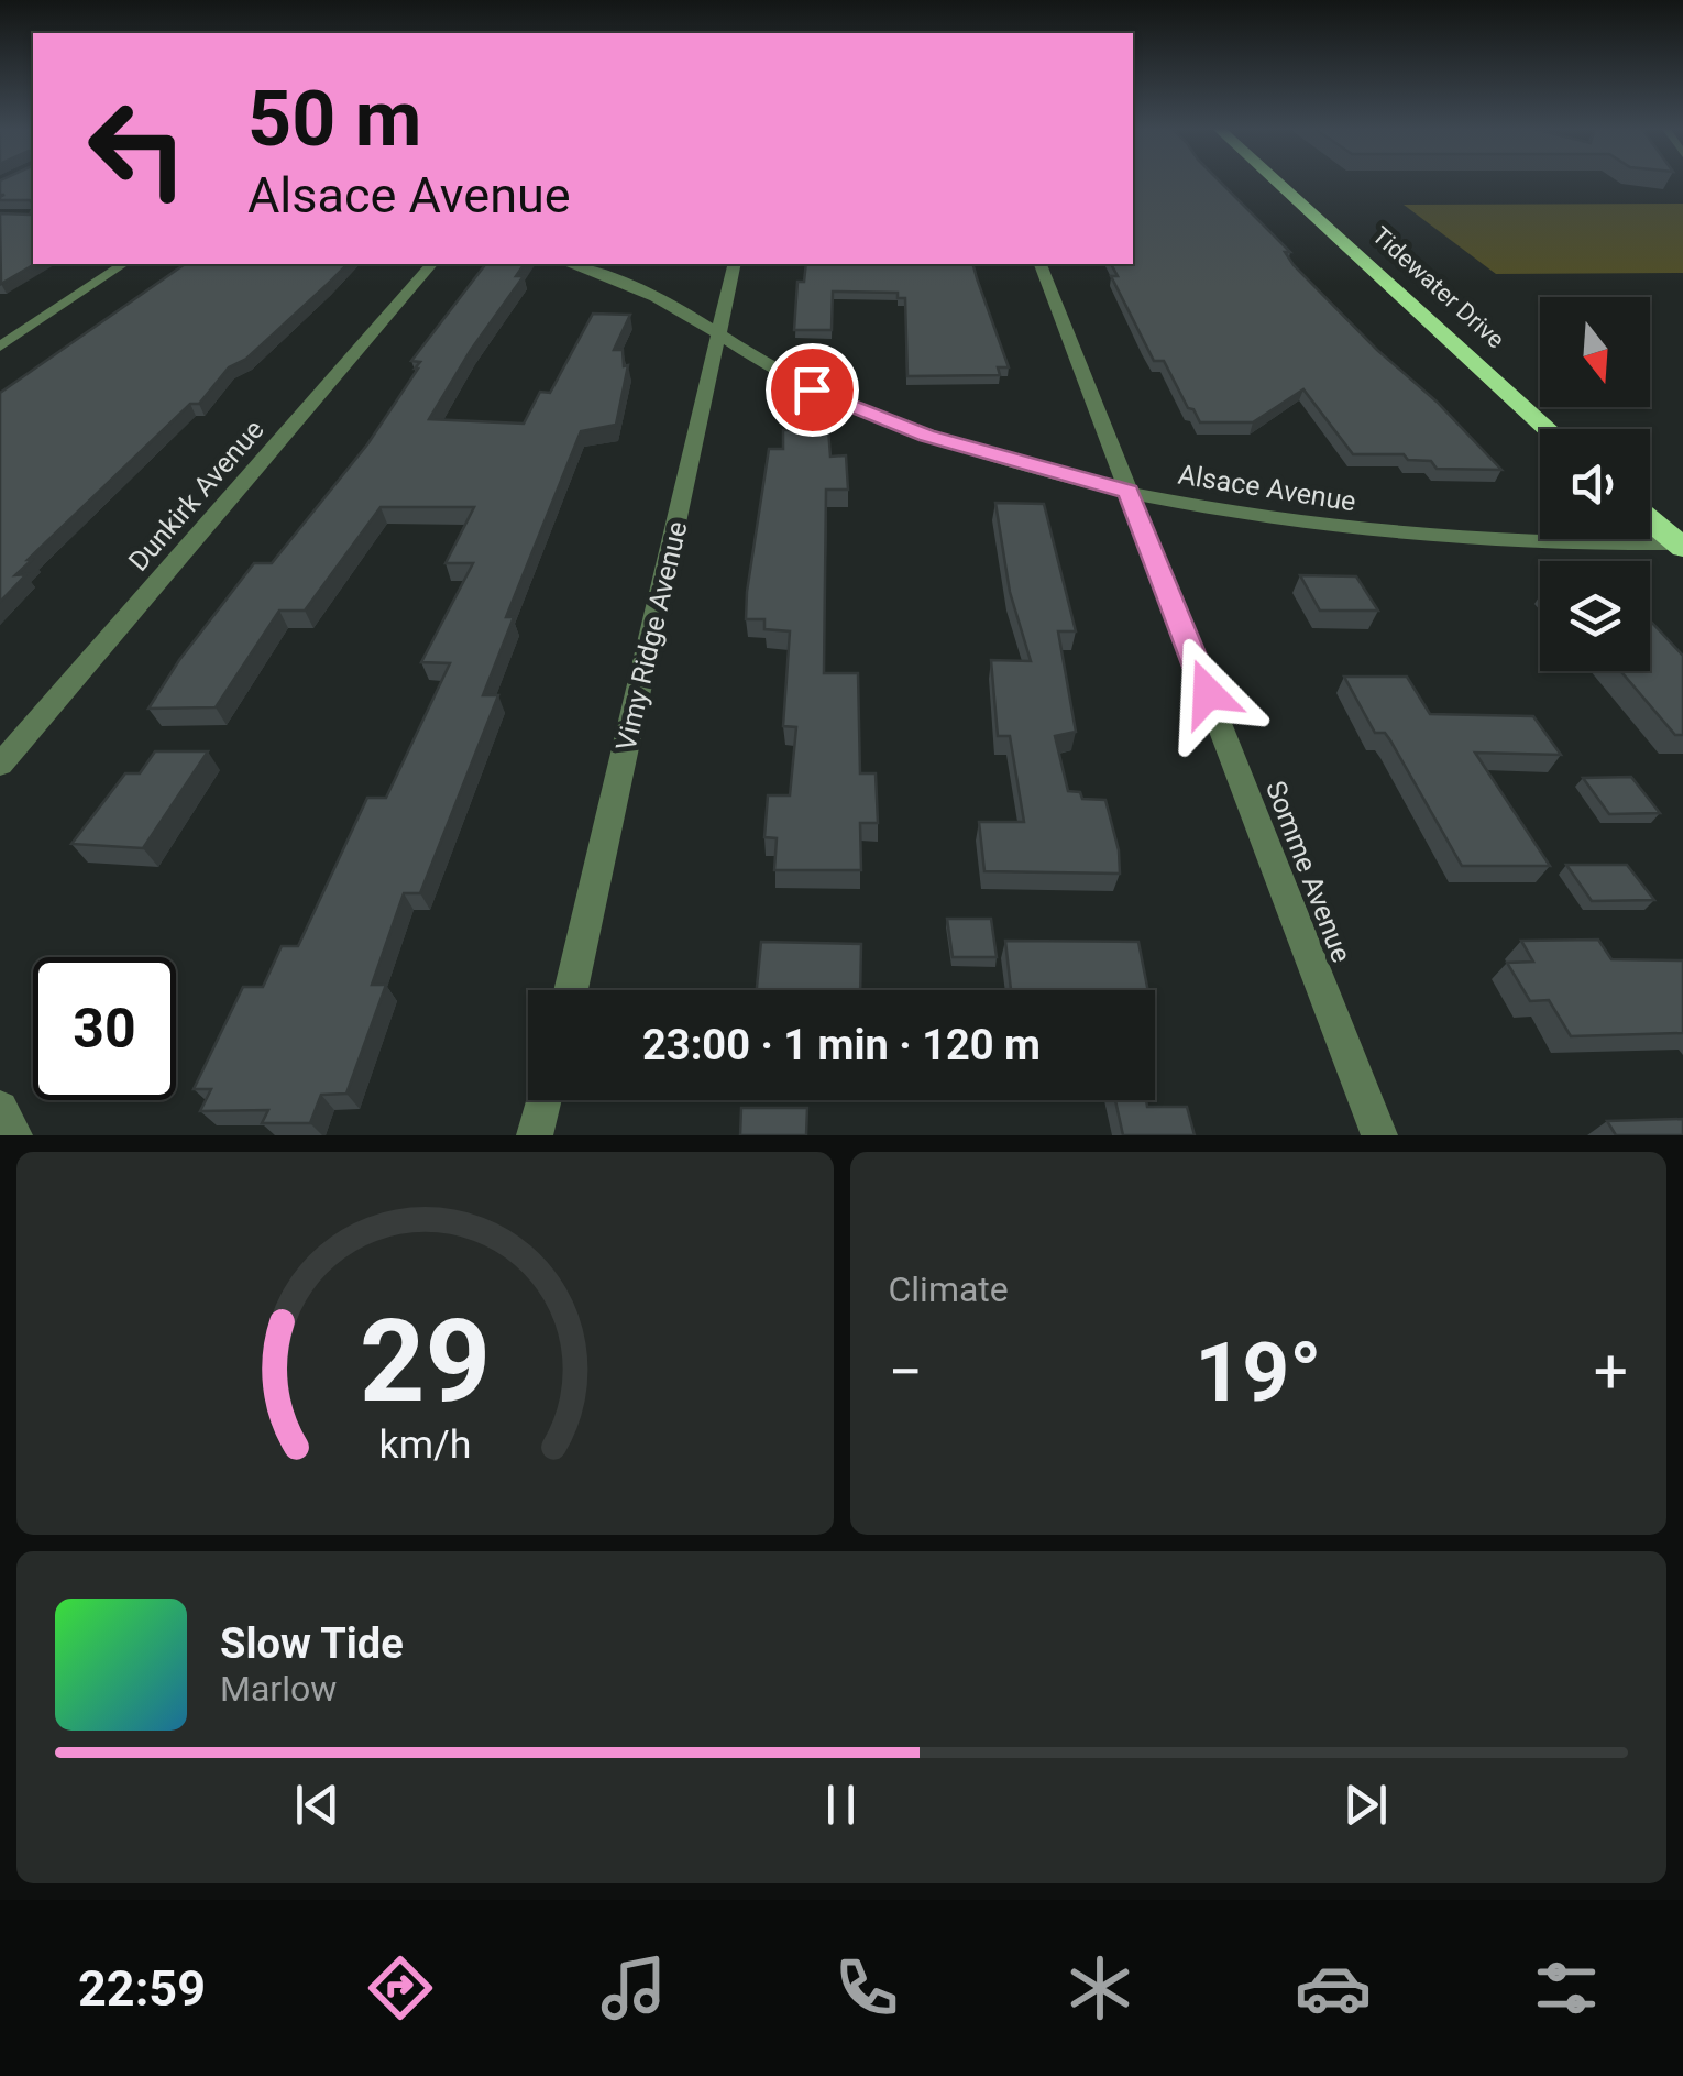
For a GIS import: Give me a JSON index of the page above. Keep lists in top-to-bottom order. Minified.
{"streets":{"highway":["Tidewater Drive"],"street":["Alsace Avenue","Dunkirk Avenue","Vimy Ridge Avenue","Somme Avenue"]},"crossings":[["Alsace Avenue","Vimy Ridge Avenue"],["Alsace Avenue","Somme Avenue"]],"north":"bottom","page":{"turn":["50 m","Alsace Avenue"],"limit":"30","trip":"23:00 · 1 min · 120 m","tile":"Climate","heat":["−","19°","+"],"song":["Slow Tide","Marlow"],"tabs":"22:59","gauge":["29","km/h"]}}
